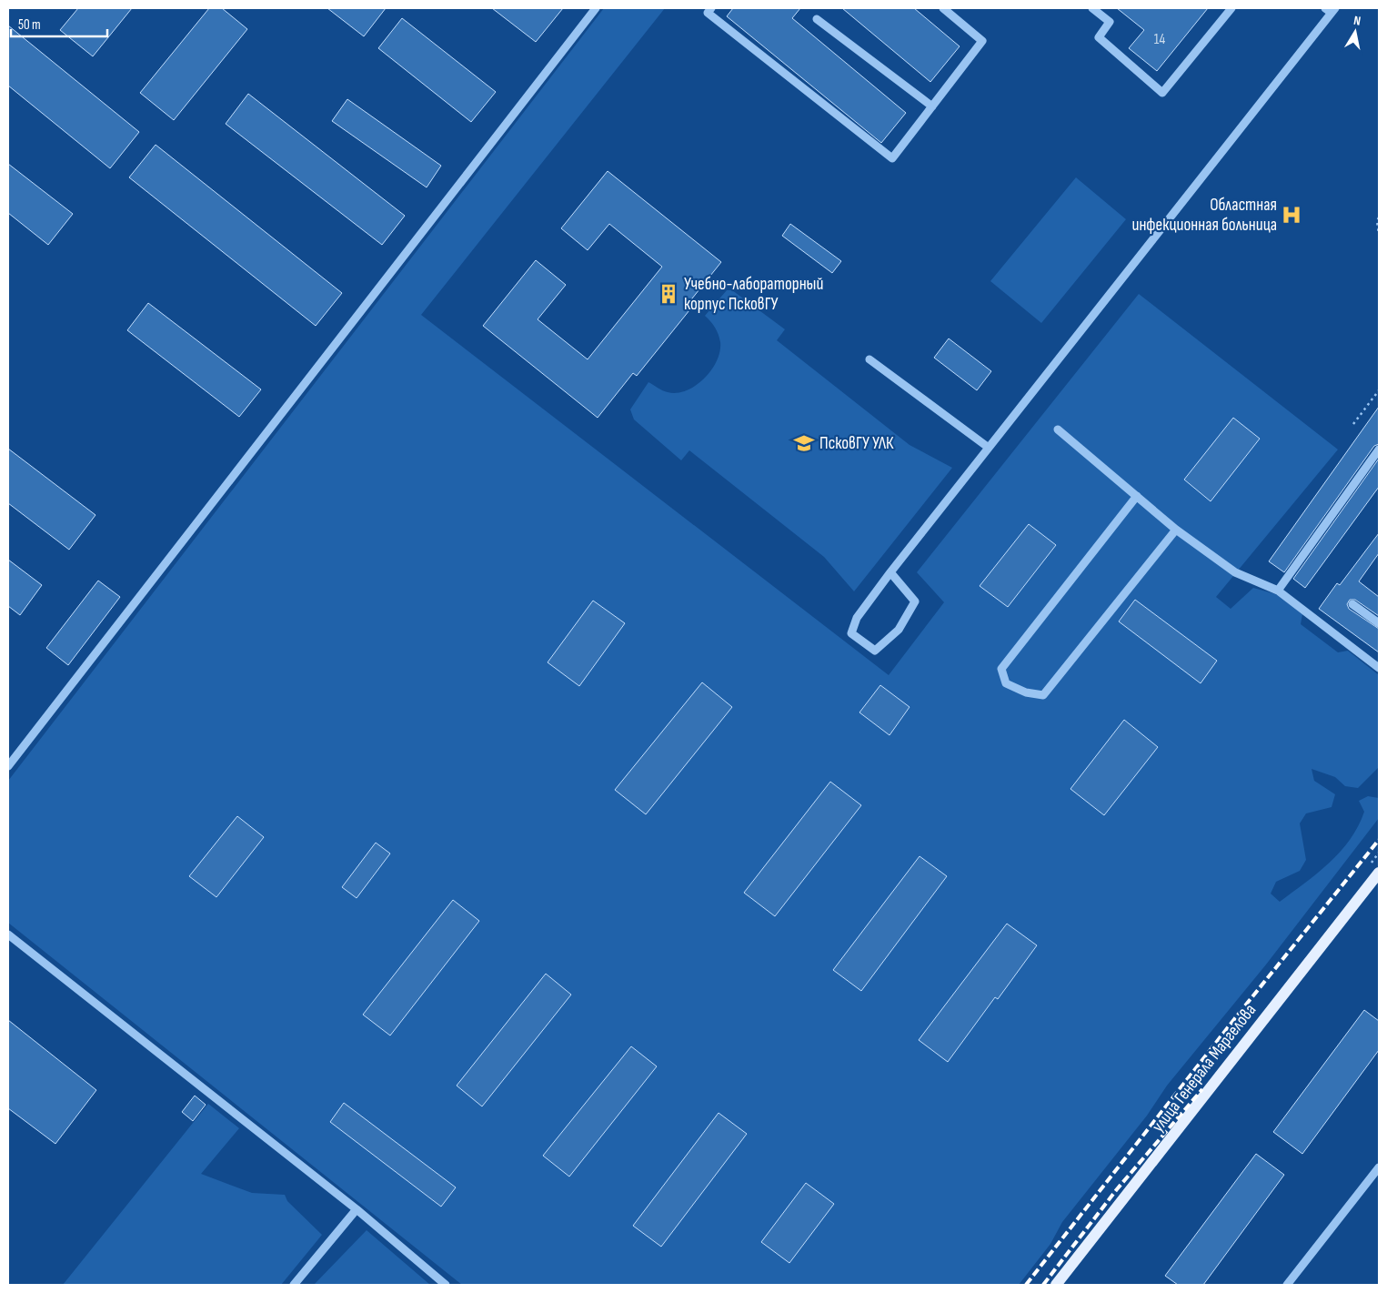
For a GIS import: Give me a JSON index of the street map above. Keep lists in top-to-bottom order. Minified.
{"streets":{"main road":["улица Генерала Маргелова"]},"places":{"hospital":["Областная инфекционная больница"],"building":["Учебно-лабораторный корпус ПсковГУ"],"school or university":["ПсковГУ УЛК"]},"house_numbers":["14"],"scale_bar":"50 m","north":"top"}
